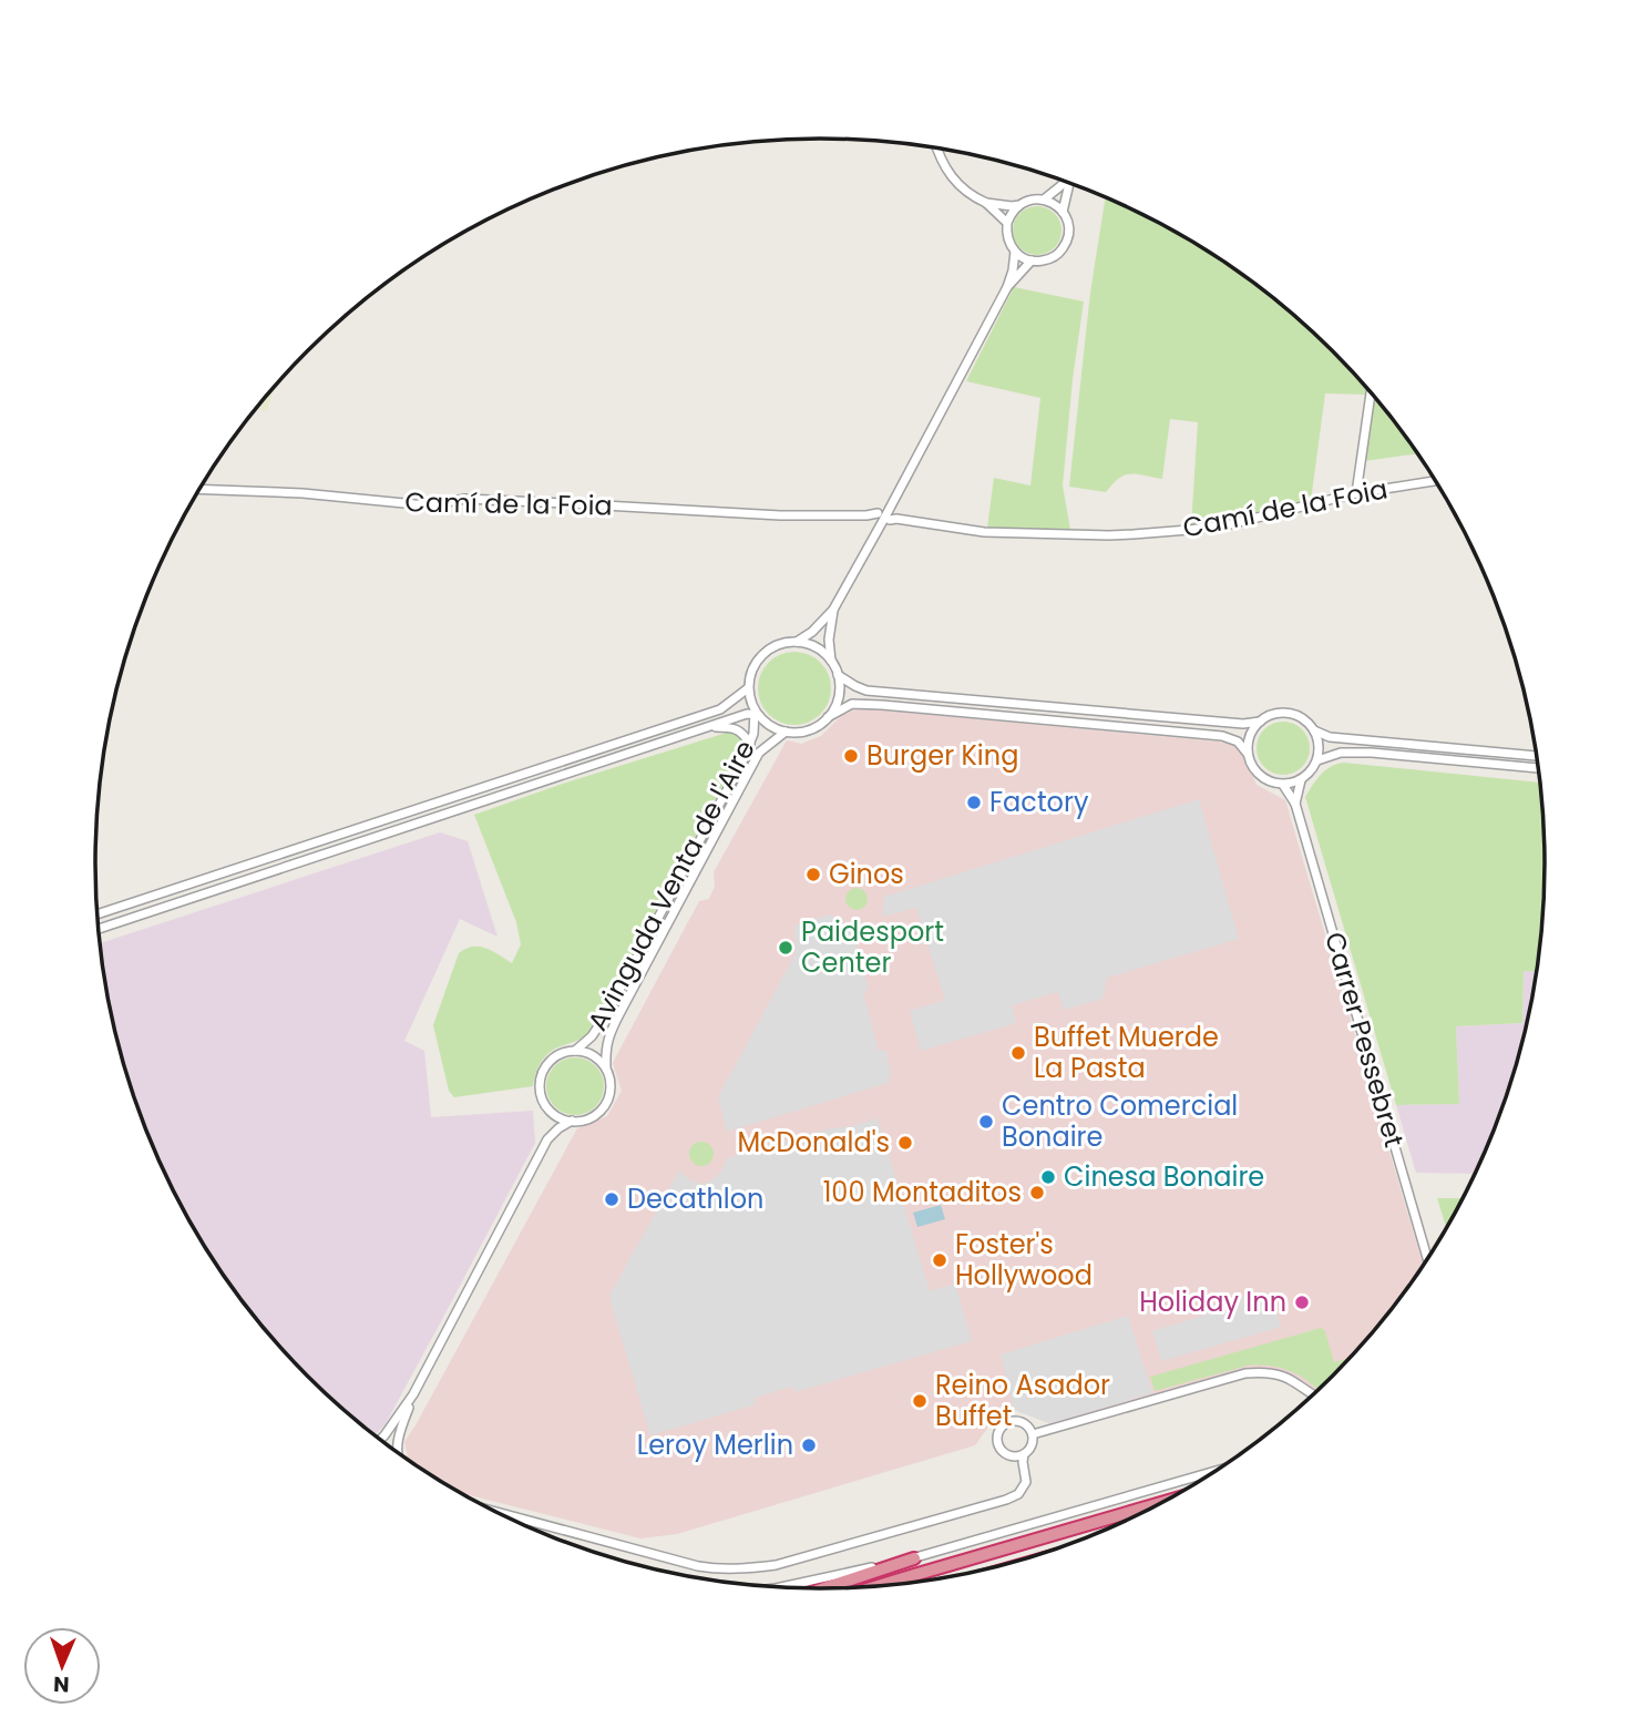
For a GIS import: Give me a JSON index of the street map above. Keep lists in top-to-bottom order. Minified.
{"streets":{"street":["Camí de la Foia","Avinguda Venta de l'Aire","Carrer Pessebret"]},"places":["Burger King","Factory","Ginos","Paidesport Center","Buffet Muerde La Pasta","Centro Comercial Bonaire","McDonald's","Cinesa Bonaire","100 Montaditos","Decathlon","Foster's Hollywood","Holiday Inn","Reino Asador Buffet","Leroy Merlin"],"north":"bottom"}
